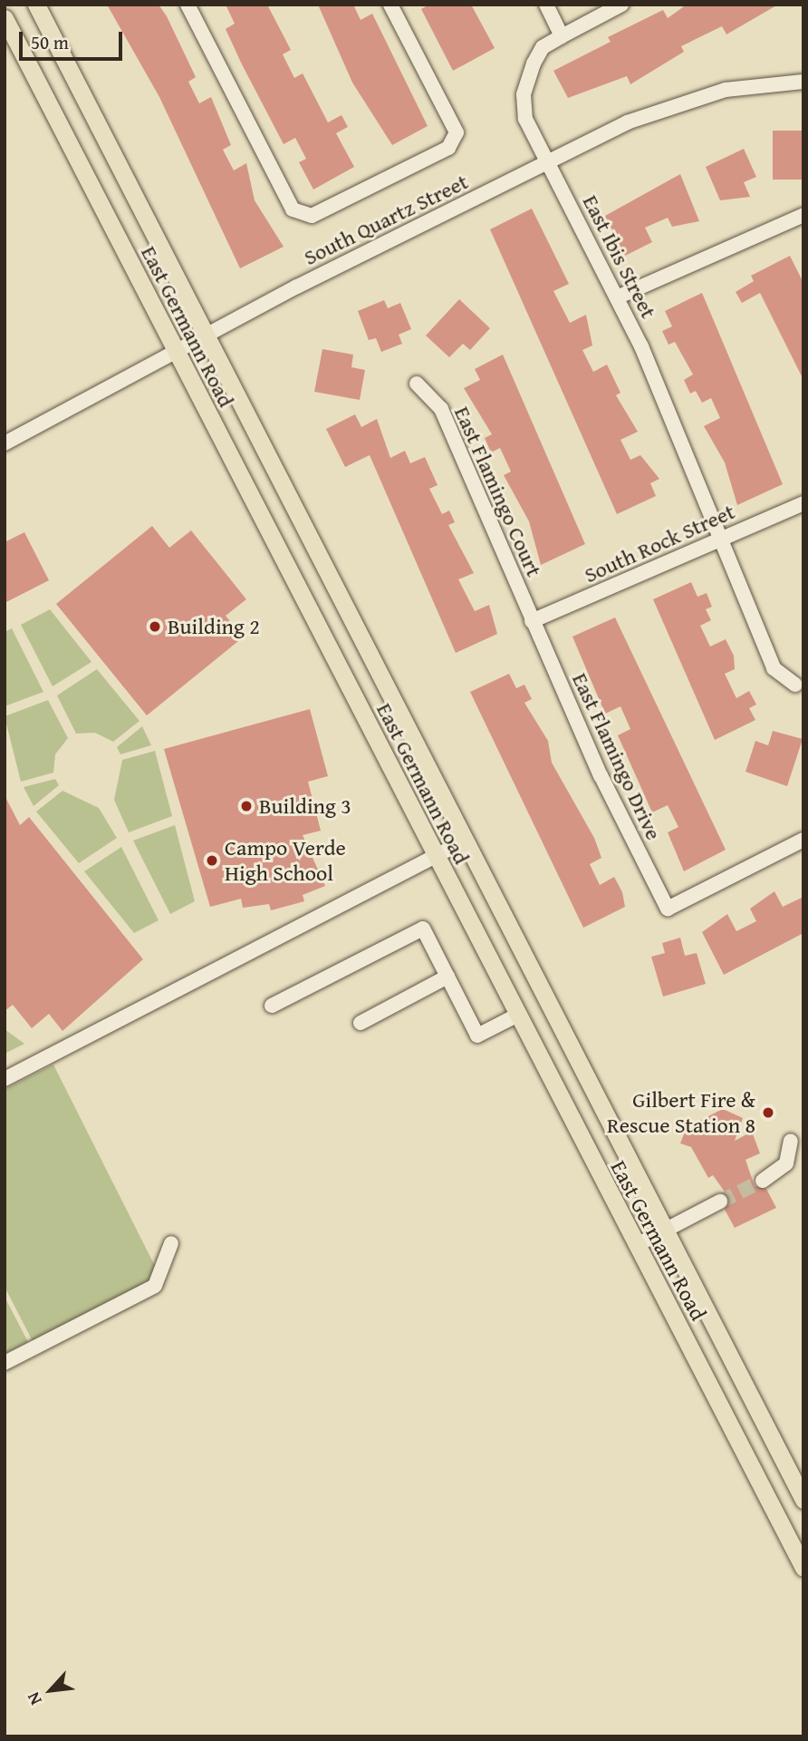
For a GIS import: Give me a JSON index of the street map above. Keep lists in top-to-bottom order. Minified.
{"streets":{"main road":["East Germann Road"],"street":["South Quartz Street","East Ibis Street","East Flamingo Court","South Rock Street","East Flamingo Drive"]},"crossings":[["South Quartz Street","East Ibis Street"],["South Quartz Street","East Germann Road"],["East Ibis Street","South Rock Street"],["East Flamingo Court","South Rock Street"],["East Flamingo Court","East Flamingo Drive"],["South Rock Street","East Flamingo Drive"]],"places":["Building 2","Building 3","Campo Verde High School","Gilbert Fire & Rescue Station 8"],"scale_bar":"50 m","north":"bottom left"}
